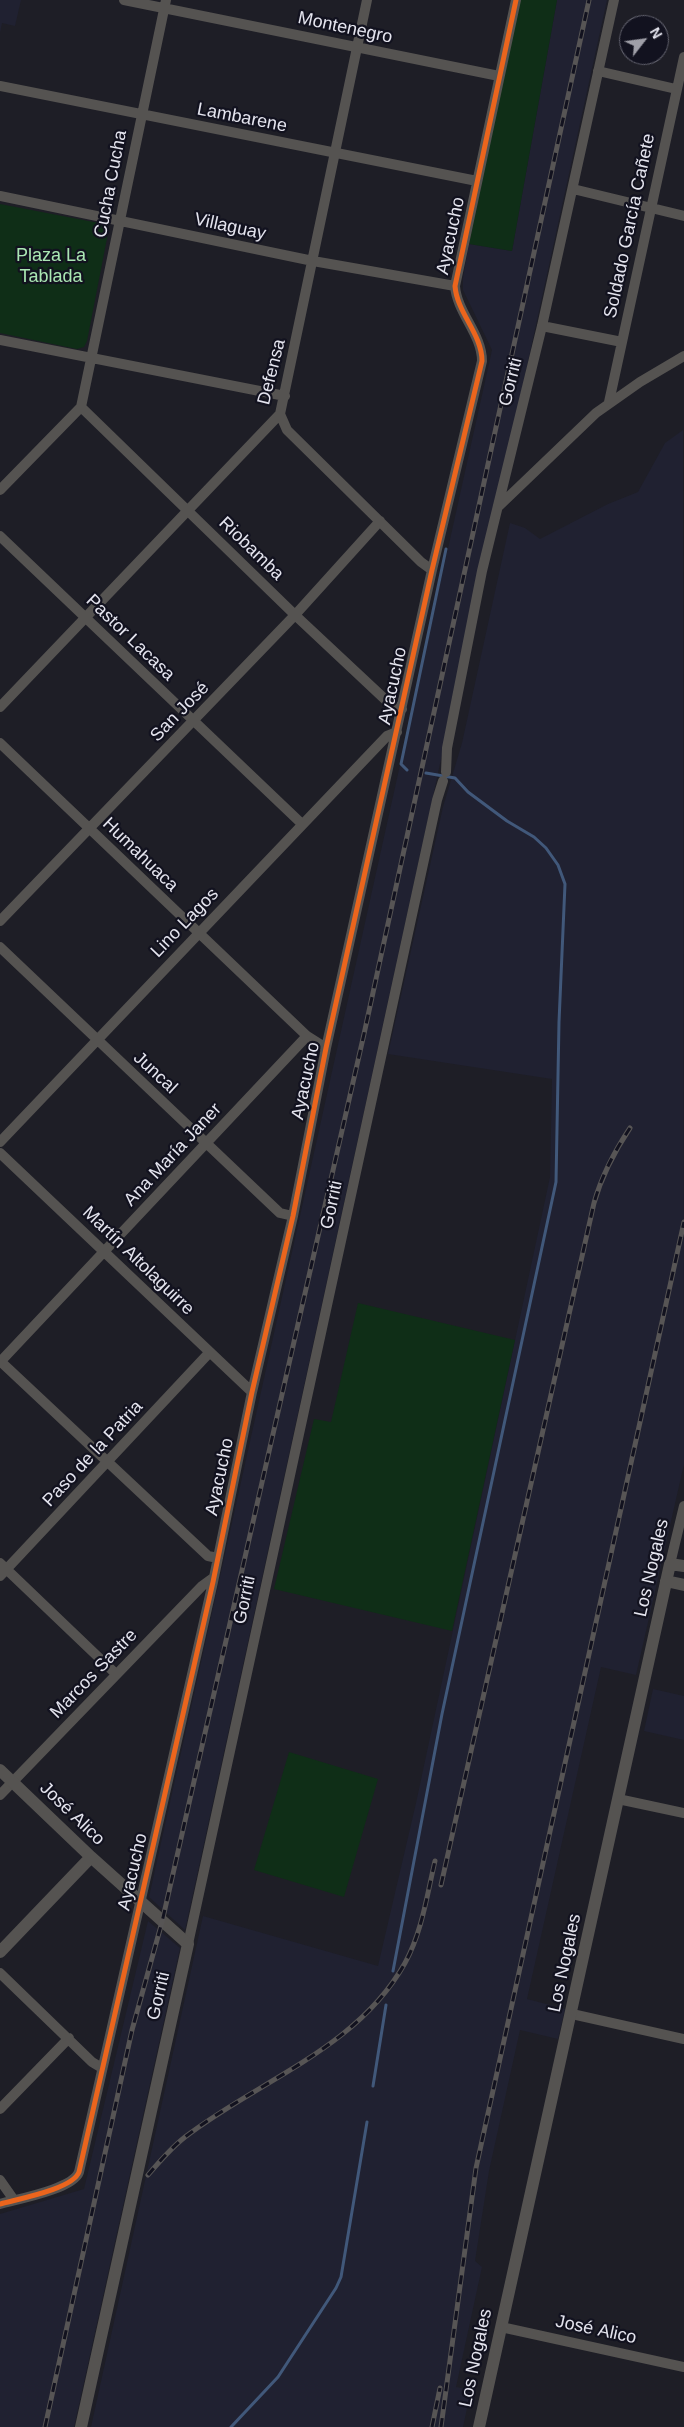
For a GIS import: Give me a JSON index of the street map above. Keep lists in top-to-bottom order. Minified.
{"streets":{"street":["Montenegro","Lambarene","Cucha Cucha","Soldado García Cañete","Villaguay","Ayacucho","Defensa","Gorriti","Riobamba","Pastor Lacasa","San José","Humahuaca","Lino Lagos","Juncal","Ana María Janer","Martín Altolaguirre","Paso de la Patria","Los Nogales","Marcos Sastre","José Alico"]},"crossings":[["Montenegro","Cucha Cucha"],["Montenegro","Ayacucho"],["Montenegro","Defensa"],["Lambarene","Cucha Cucha"],["Lambarene","Ayacucho"],["Lambarene","Defensa"],["Cucha Cucha","Villaguay"],["Cucha Cucha","Riobamba"],["Villaguay","Ayacucho"],["Villaguay","Defensa"],["Ayacucho","Riobamba"],["Ayacucho","Humahuaca"],["Ayacucho","Lino Lagos"],["Ayacucho","Juncal"],["Ayacucho","Martín Altolaguirre"],["Ayacucho","Marcos Sastre"],["Ayacucho","José Alico"],["Defensa","Riobamba"],["Defensa","Pastor Lacasa"],["Gorriti","José Alico"],["Riobamba","San José"],["Pastor Lacasa","San José"],["Pastor Lacasa","Lino Lagos"],["San José","Humahuaca"],["Humahuaca","Lino Lagos"],["Humahuaca","Ana María Janer"],["Lino Lagos","Juncal"],["Juncal","Ana María Janer"],["Ana María Janer","Martín Altolaguirre"],["Martín Altolaguirre","Paso de la Patria"],["Los Nogales","José Alico"],["Marcos Sastre","José Alico"]],"parks":["Plaza La Tablada"],"north":"top right"}
